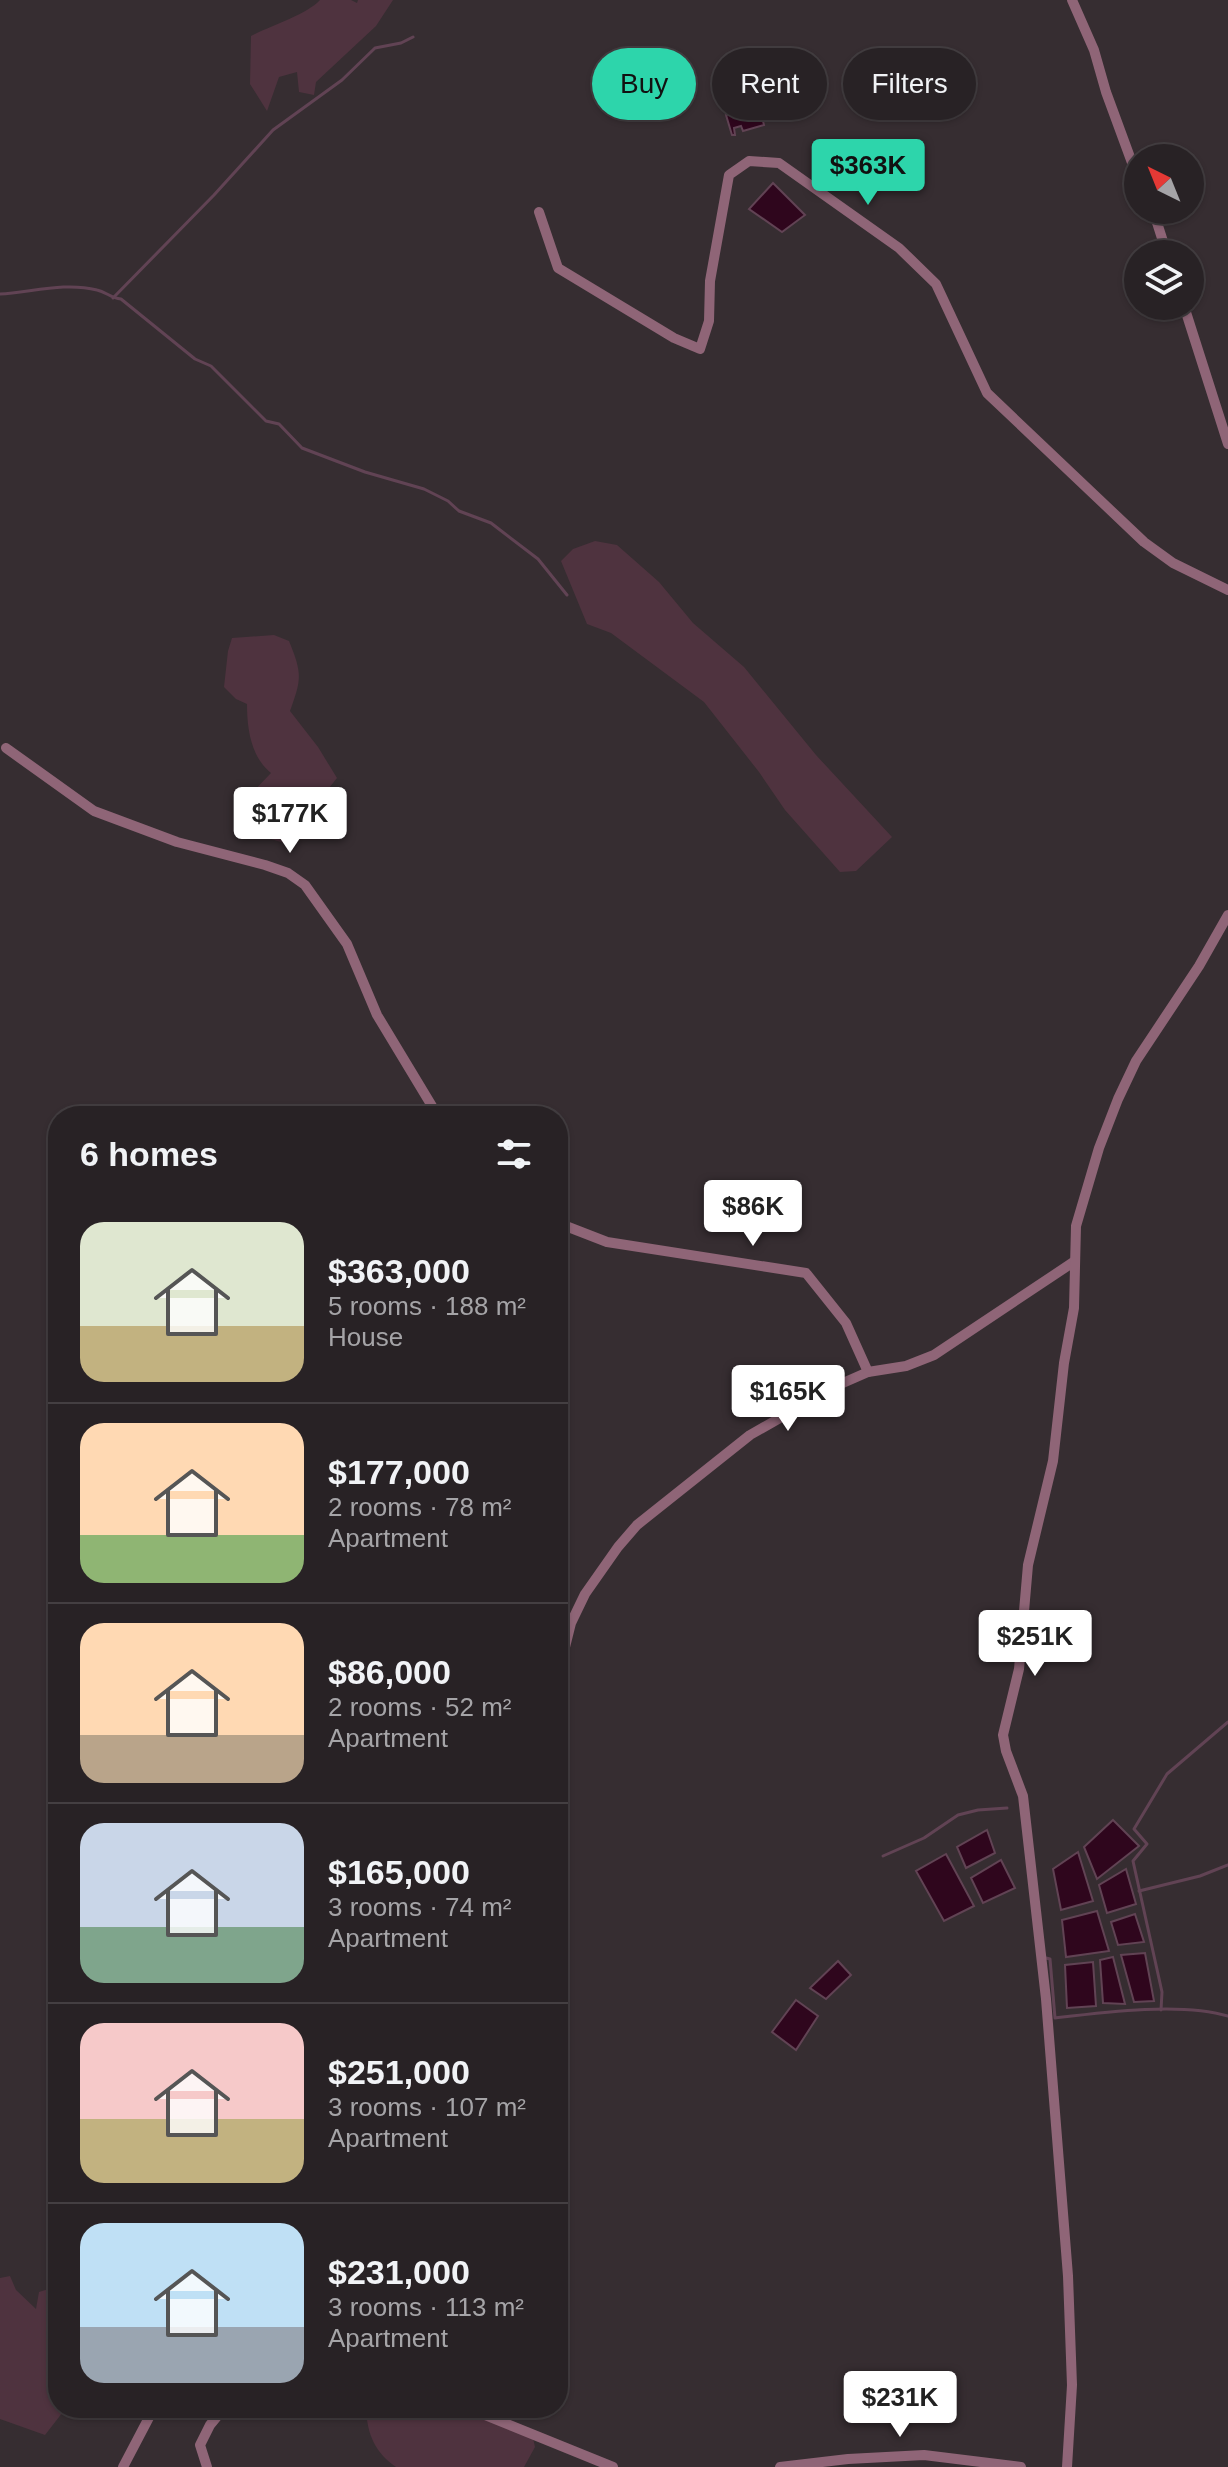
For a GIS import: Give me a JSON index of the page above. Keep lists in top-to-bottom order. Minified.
{"north":"top left","page":{"chip":["Buy","Rent","Filters"],"price":["$363K","$177K","$86K","$165K","$251K","$231K"],"heading":"6 homes","list":[{"name":"$363,000","note":"5 rooms · 188 m² · House"},{"name":"$177,000","note":"2 rooms · 78 m² · Apartment"},{"name":"$86,000","note":"2 rooms · 52 m² · Apartment"},{"name":"$165,000","note":"3 rooms · 74 m² · Apartment"},{"name":"$251,000","note":"3 rooms · 107 m² · Apartment"},{"name":"$231,000","note":"3 rooms · 113 m² · Apartment"}]}}
